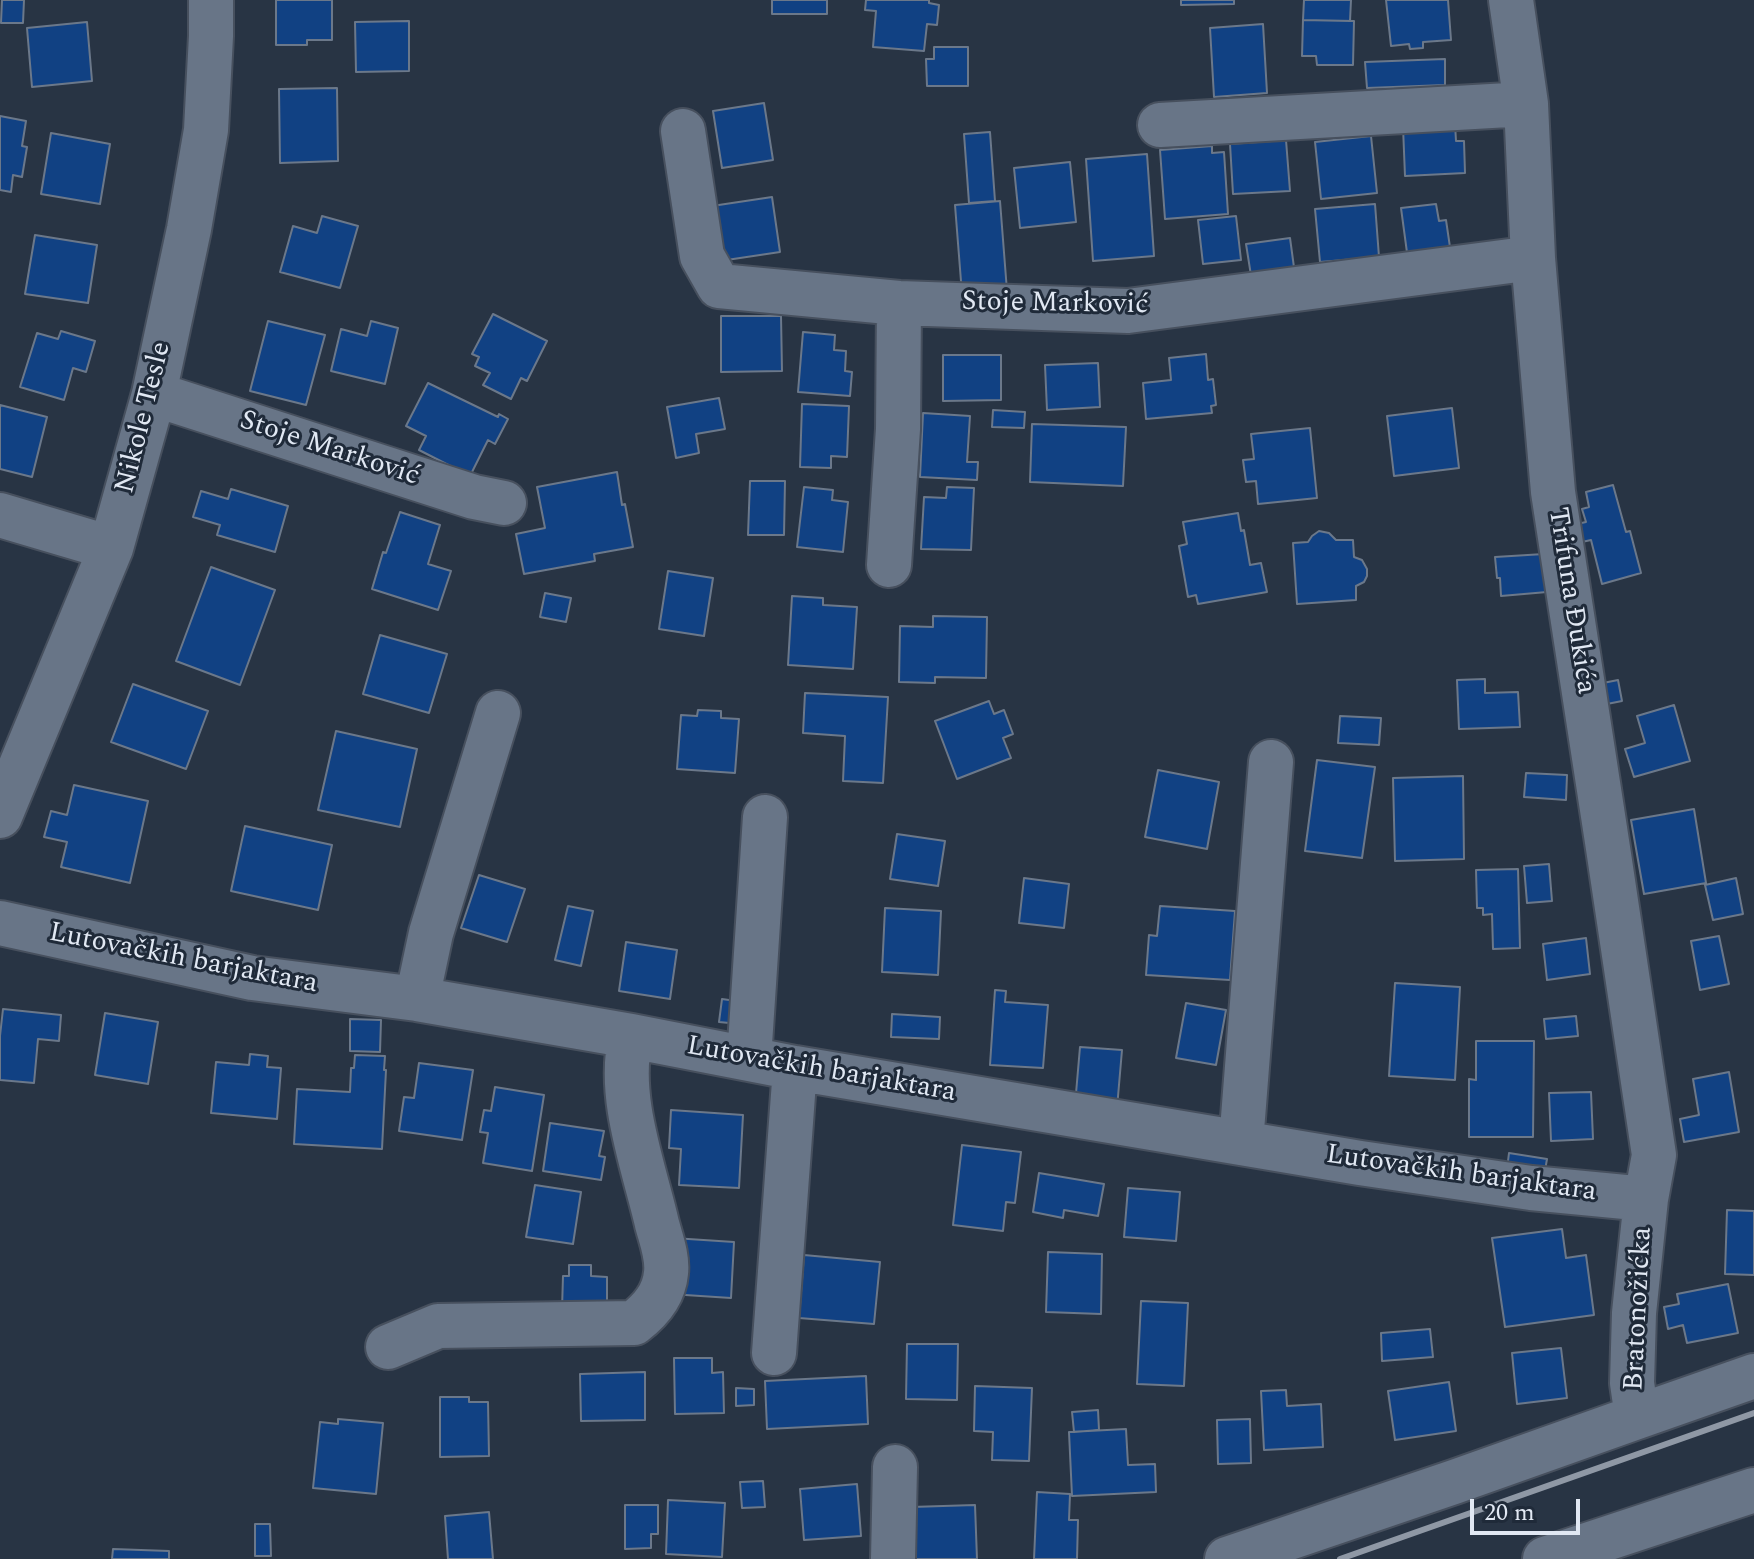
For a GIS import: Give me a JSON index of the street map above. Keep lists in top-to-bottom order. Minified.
{"streets":{"street":["Stoje Marković","Nikole Tesle","Trifuna Đukića","Lutovačkih barjaktara","Bratonožićka"]},"crossings":[["Stoje Marković","Nikole Tesle"],["Stoje Marković","Trifuna Đukića"],["Trifuna Đukića","Lutovačkih barjaktara"],["Trifuna Đukića","Bratonožićka"],["Lutovačkih barjaktara","Bratonožićka"]],"scale_bar":"20 m"}
